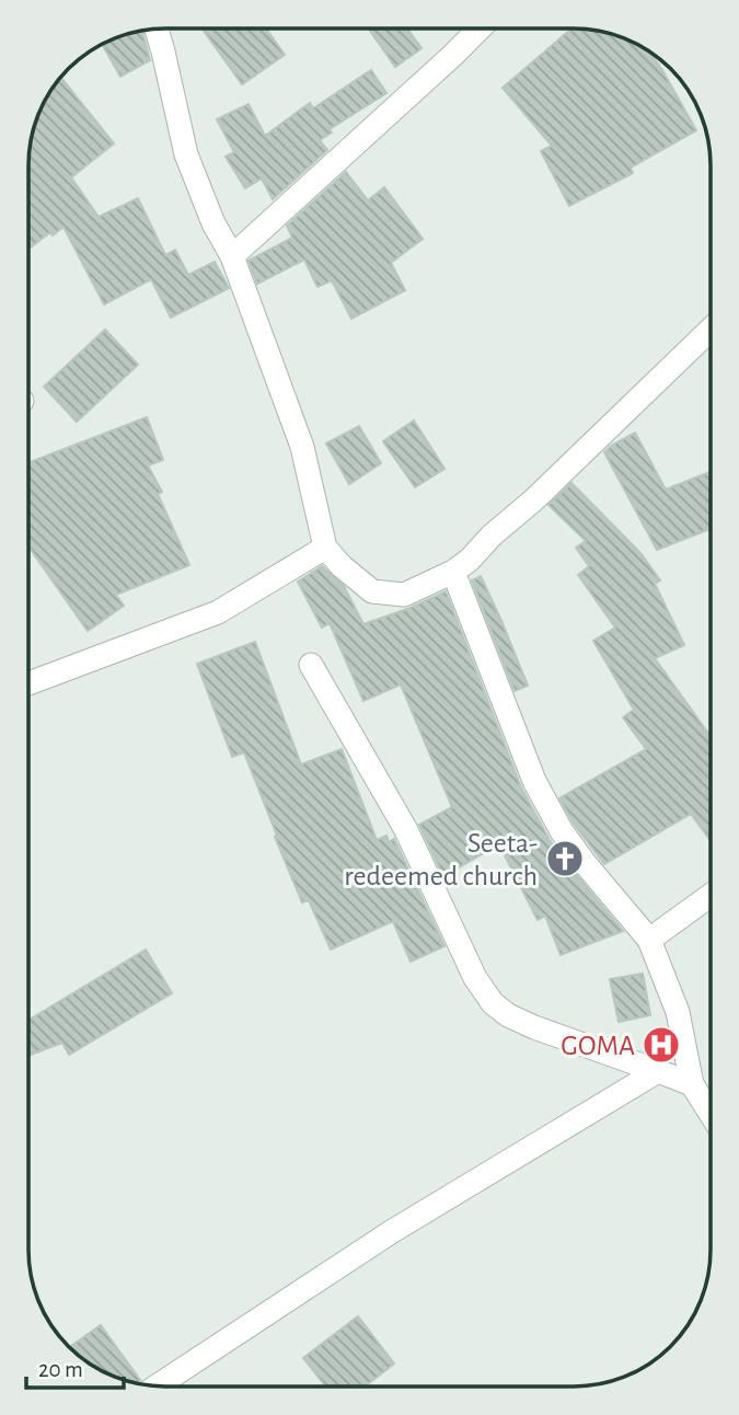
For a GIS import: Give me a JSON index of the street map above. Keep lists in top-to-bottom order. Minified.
{"places":{"church":["Seeta- redeemed church"],"hospital":["GOMA"]},"scale_bar":"20 m"}
